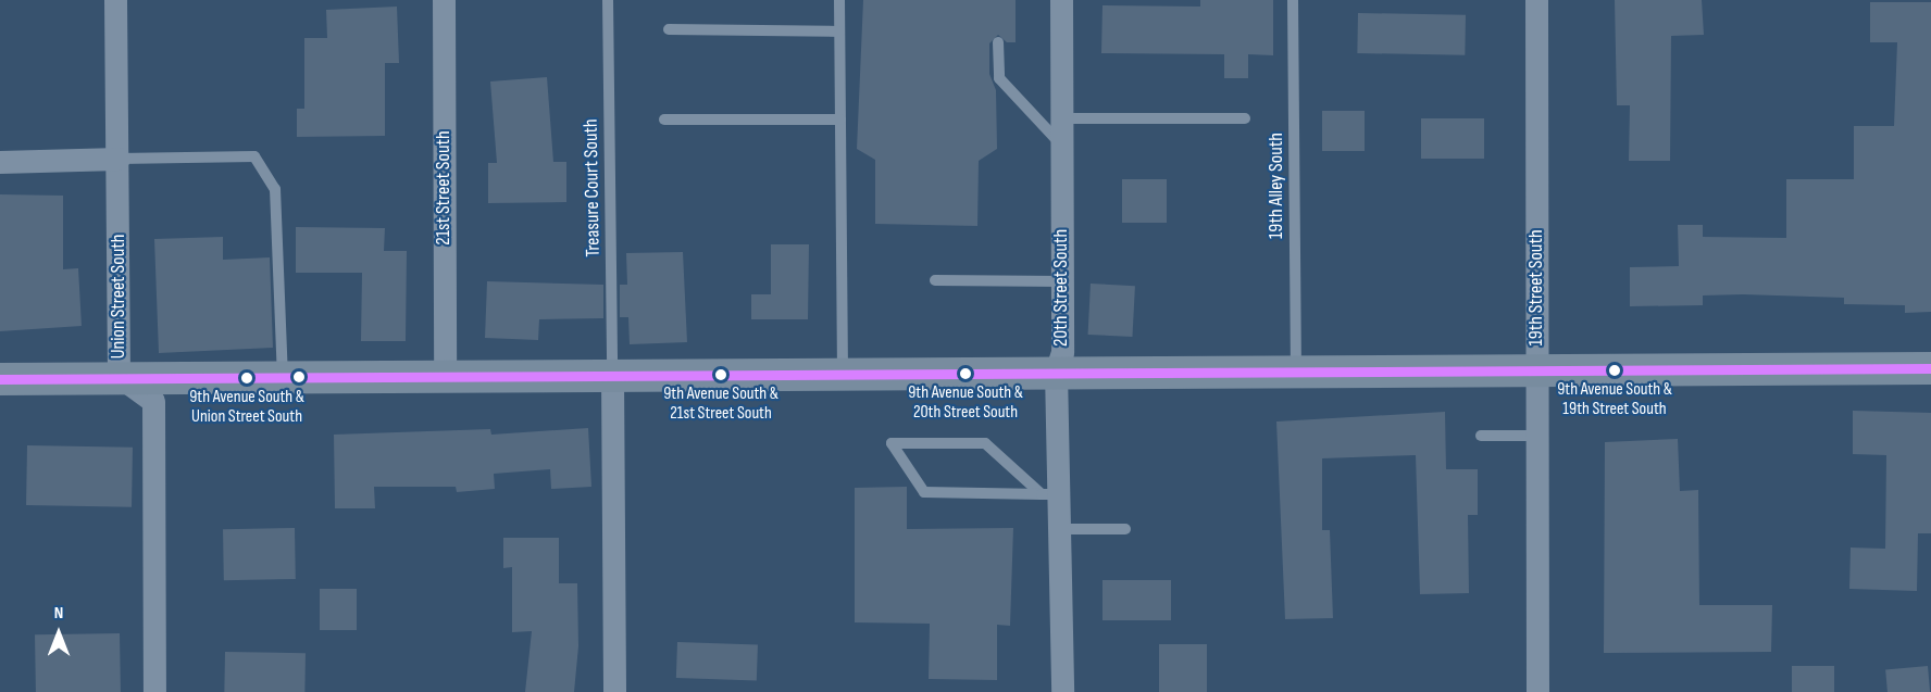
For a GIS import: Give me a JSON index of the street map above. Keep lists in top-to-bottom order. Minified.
{"streets":{"street":["21st Street South","20th Street South","19th Street South","Union Street South"],"lane":["19th Alley South","Treasure Court South"]},"places":["9th Avenue South & 19th Street South","9th Avenue South & 20th Street South","9th Avenue South & 21st Street South","9th Avenue South & Union Street South"],"north":"top"}
